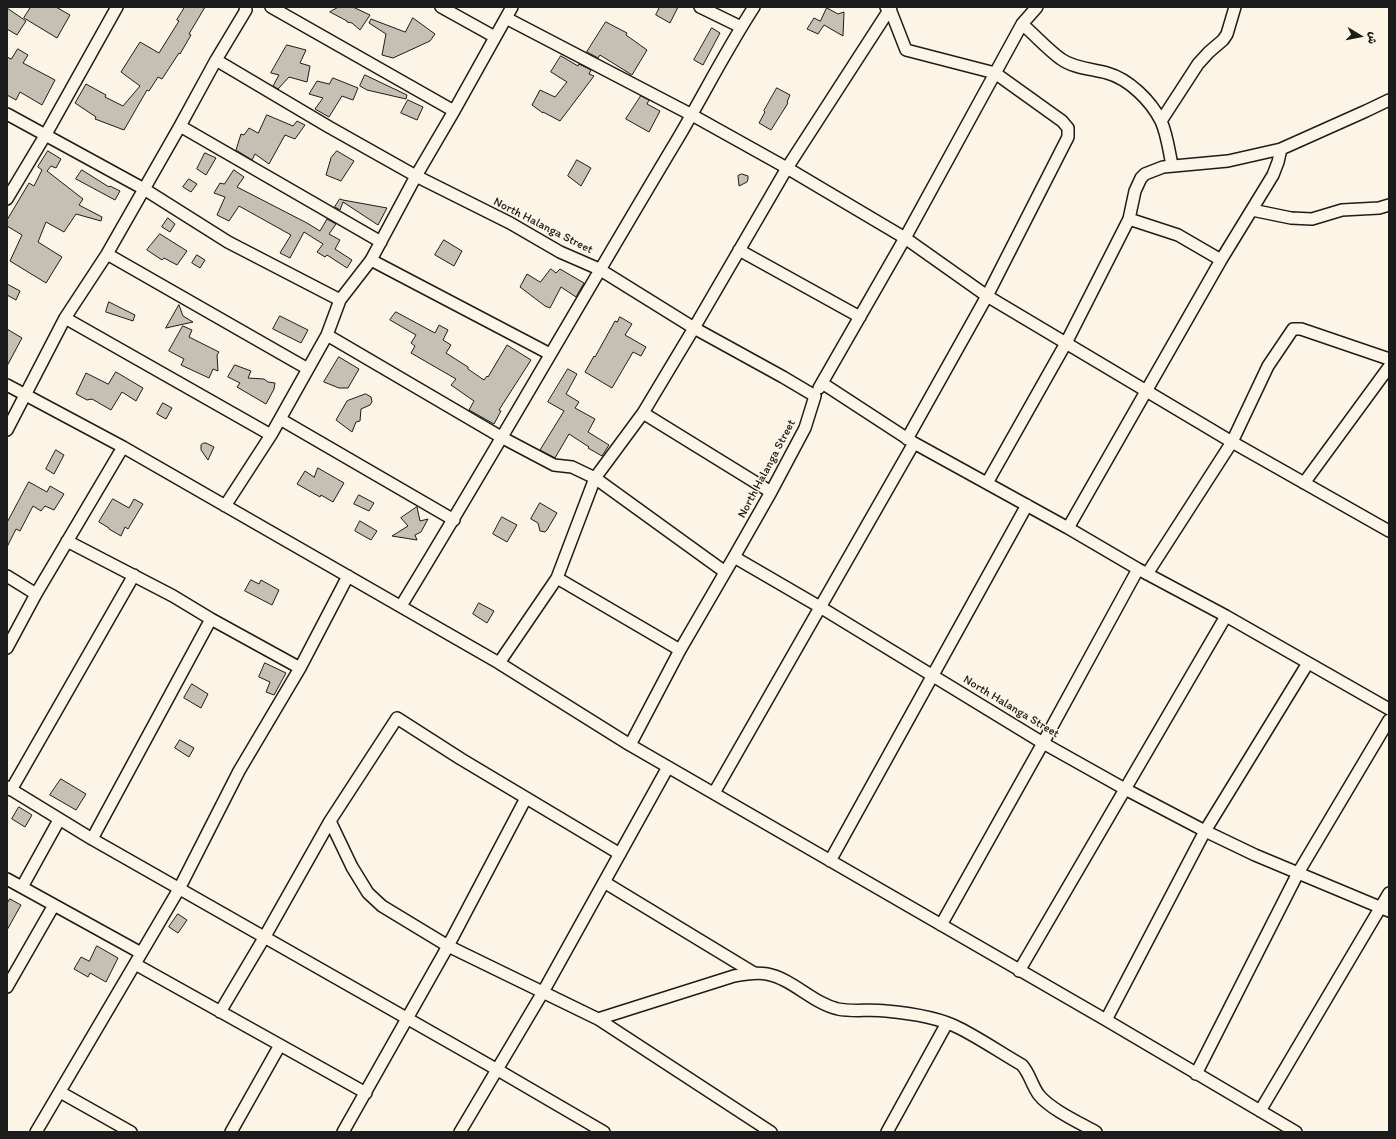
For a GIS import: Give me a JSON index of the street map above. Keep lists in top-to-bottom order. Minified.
{"streets":{"street":["North Halanga Street"]},"north":"right"}
